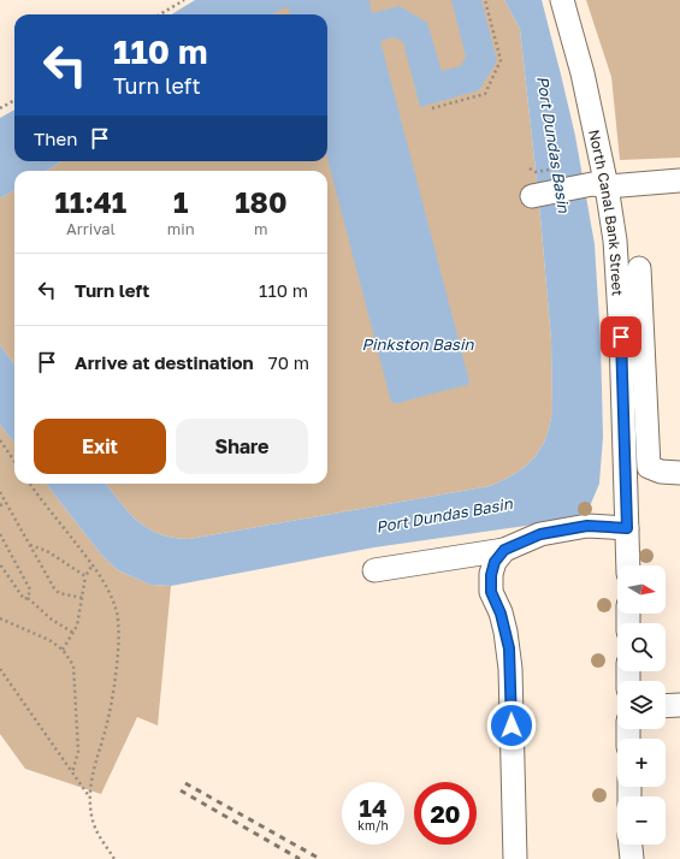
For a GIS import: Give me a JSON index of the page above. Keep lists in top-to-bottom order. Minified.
{"streets":{"street":["North Canal Bank Street"]},"water":["Port Dundas Basin","Pinkston Basin"],"north":"right","page":{"turn":["110 m","Turn left"],"then":"Then","eta":["11:41","Arrival","1","min","180","m"],"list":[{"name":"Turn left","value":"110 m"},{"name":"Arrive at destination","value":"70 m"}],"buttons":["Exit","Share"],"map_buttons":["+","−"],"speed":"14 km/h","limit":"20"}}
